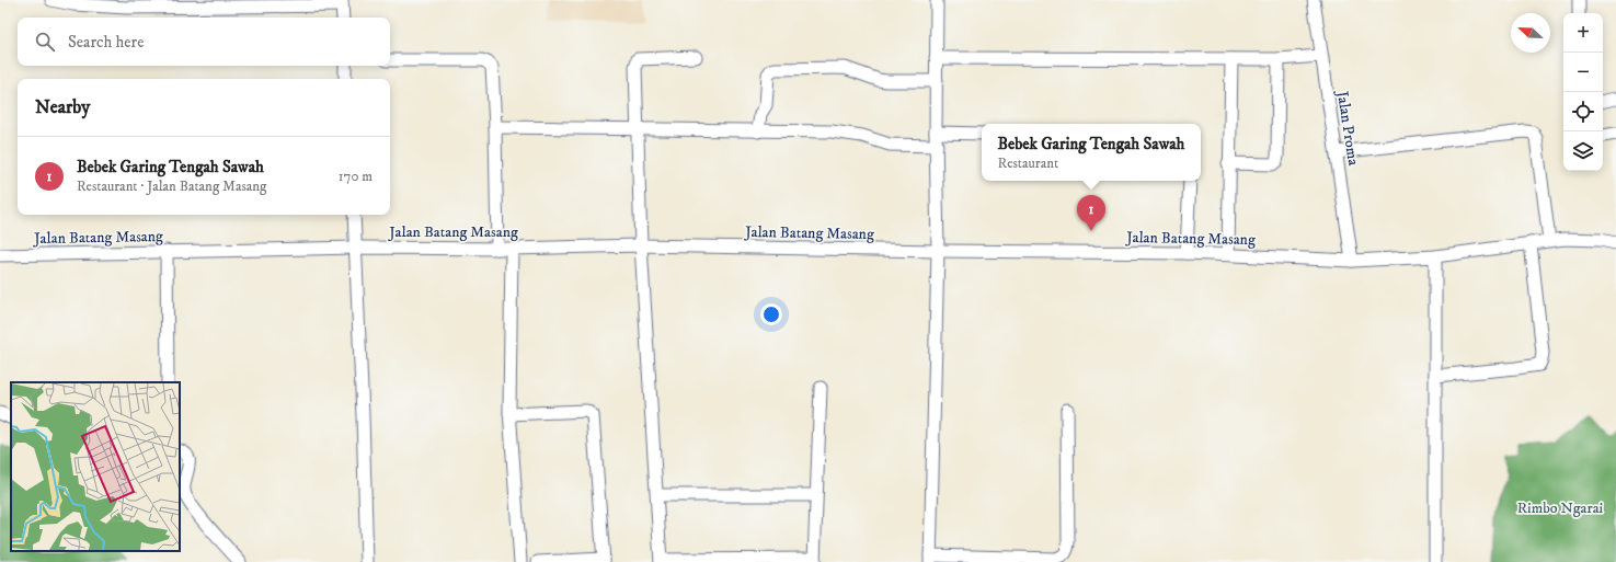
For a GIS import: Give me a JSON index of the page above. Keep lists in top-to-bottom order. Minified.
{"streets":{"street":["Jalan Proma","Jalan Batang Masang"]},"crossings":[["Jalan Proma","Jalan Batang Masang"]],"parks":["Rimbo Ngarai"],"north":"top left","page":{"map_buttons":["+","−"],"search":"Search here","heading":"Nearby","popup":["Bebek Garing Tengah Sawah","Restaurant"],"list":[{"mark":"1","name":"Bebek Garing Tengah Sawah","note":"Restaurant · Jalan Batang Masang","value":"170 m"}],"pins":"1"}}
